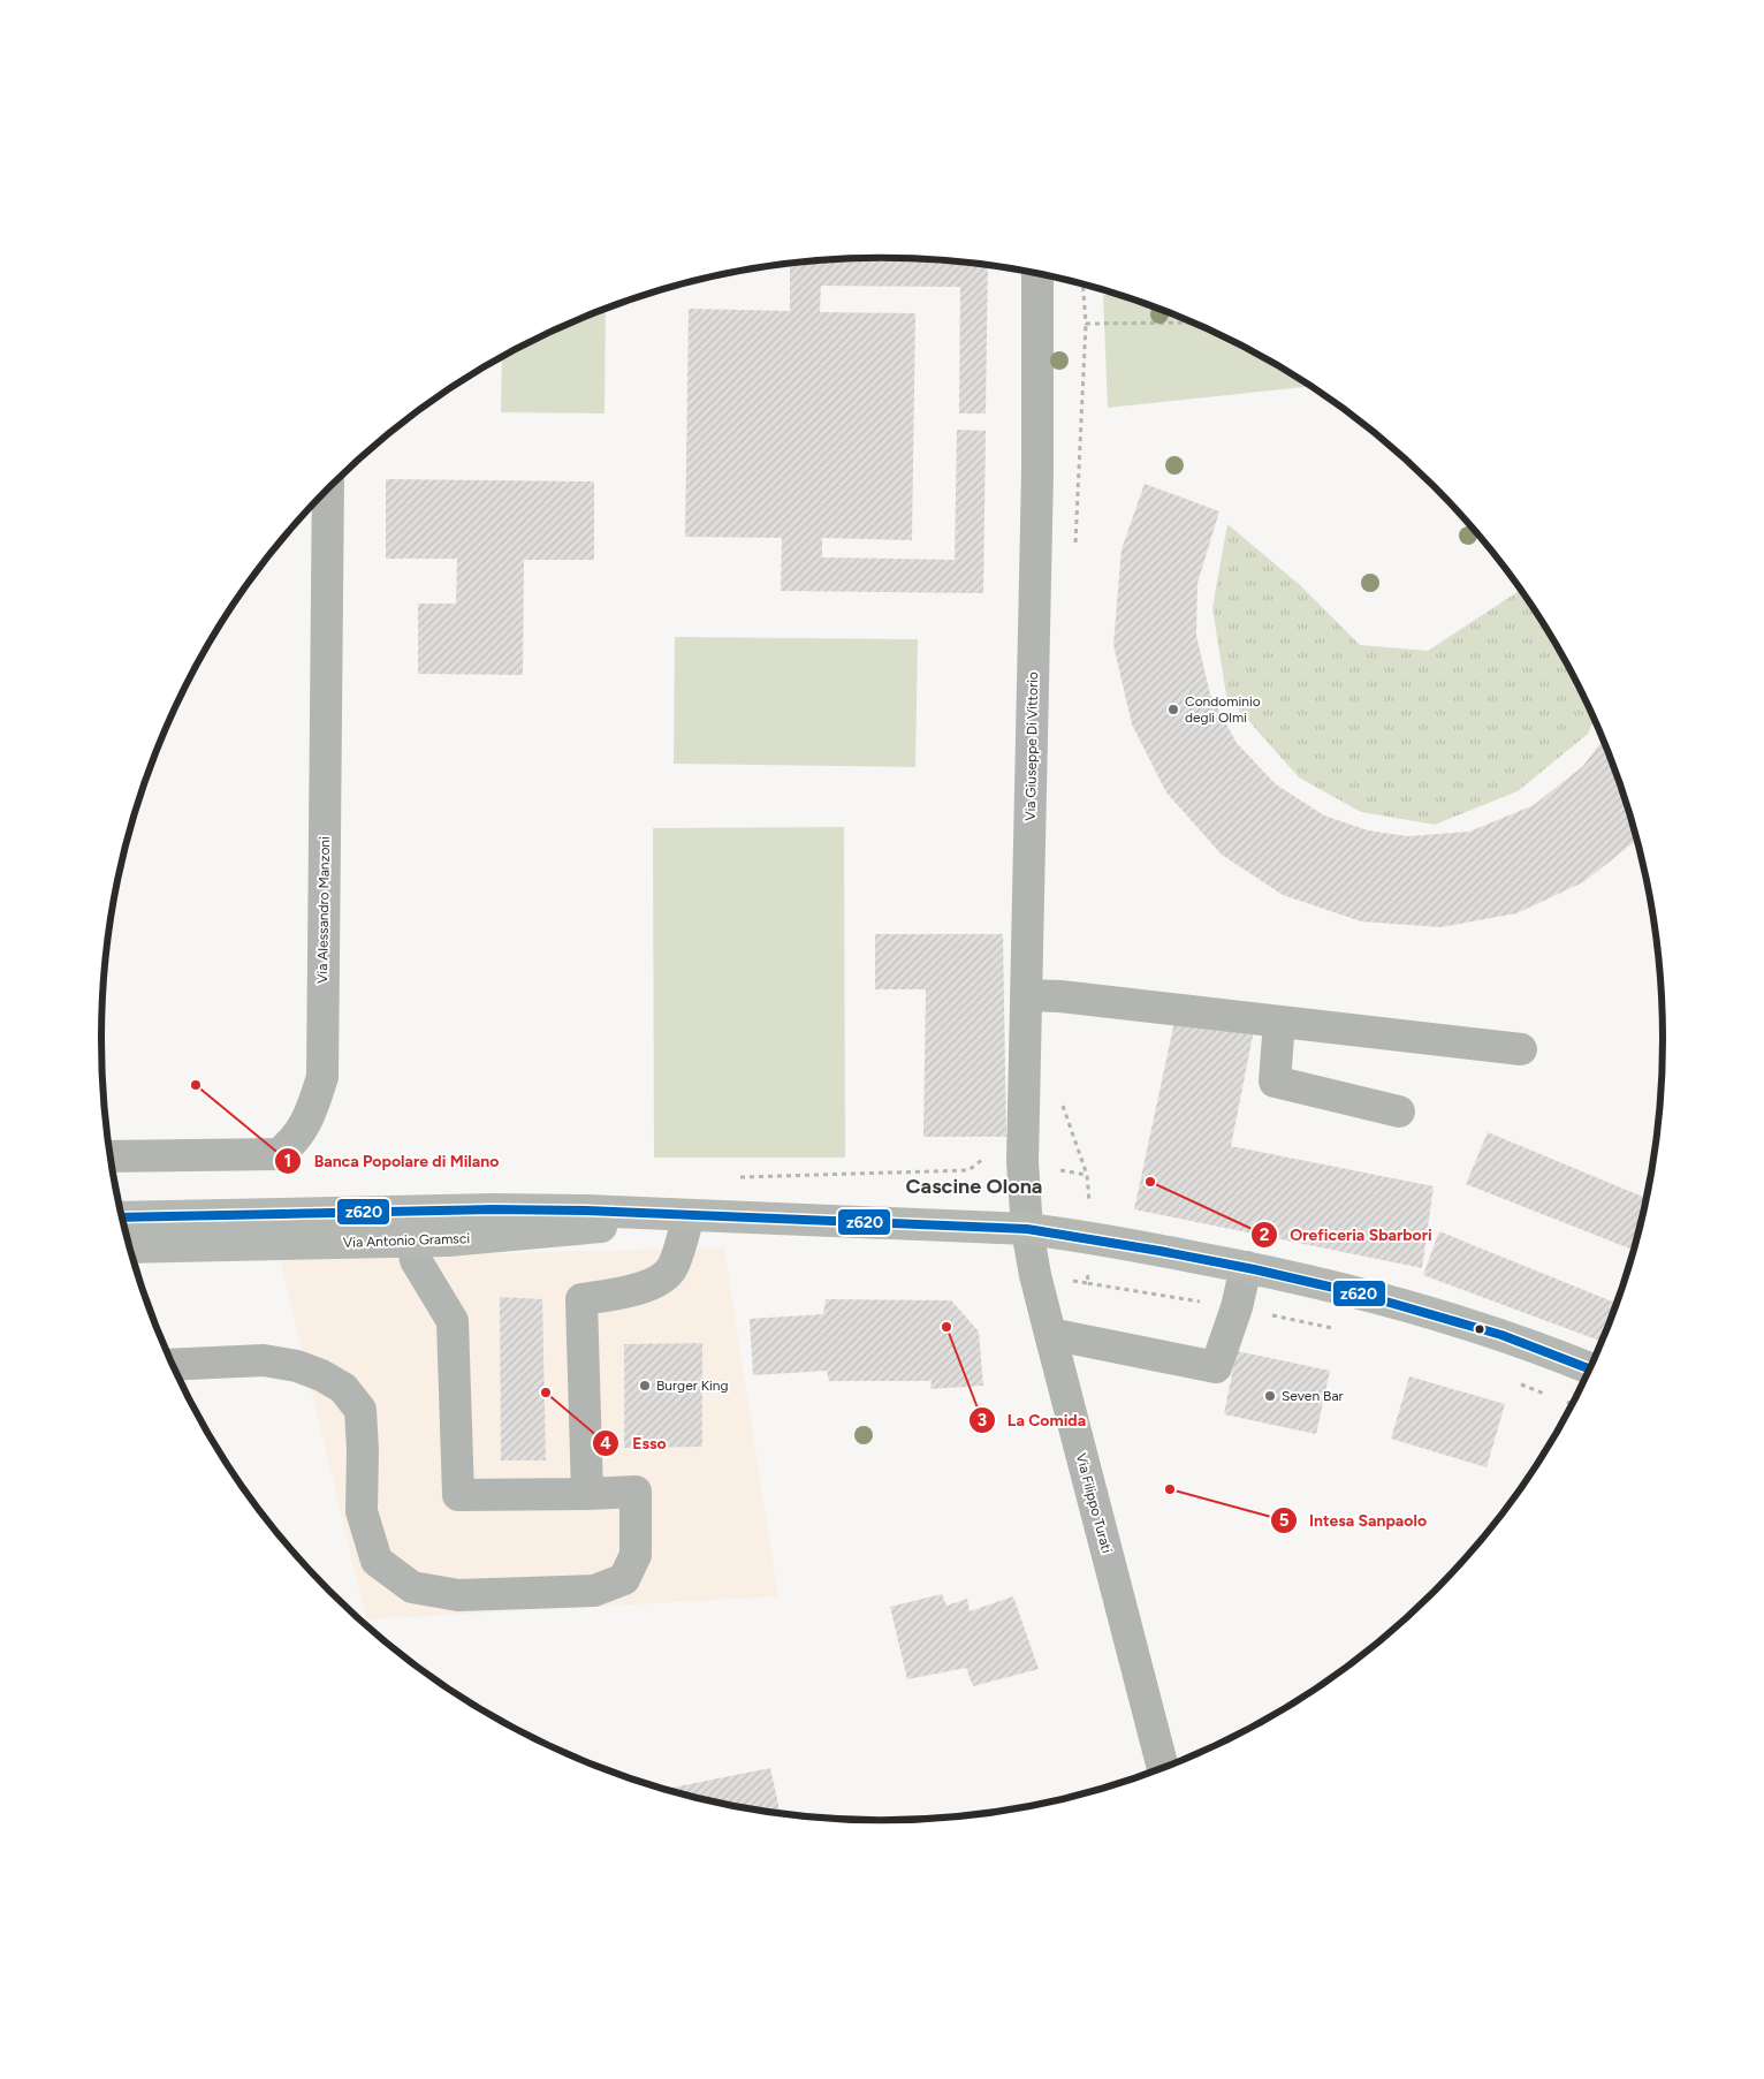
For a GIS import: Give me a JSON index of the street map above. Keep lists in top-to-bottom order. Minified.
{"streets":{"main road":["Via Antonio Gramsci"],"street":["Via Giuseppe Di Vittorio","Via Alessandro Manzoni","Via Filippo Turati"]},"crossings":[["Via Giuseppe Di Vittorio","Via Antonio Gramsci"],["Via Giuseppe Di Vittorio","Via Filippo Turati"],["Via Antonio Gramsci","Via Filippo Turati"]],"districts":["Cascine Olona"],"places":["Condominio degli Olmi","Banca Popolare di Milano","Oreficeria Sbarbori","La Comida","Burger King","Esso","Seven Bar","Intesa Sanpaolo"],"lines":["transit line z620"]}
